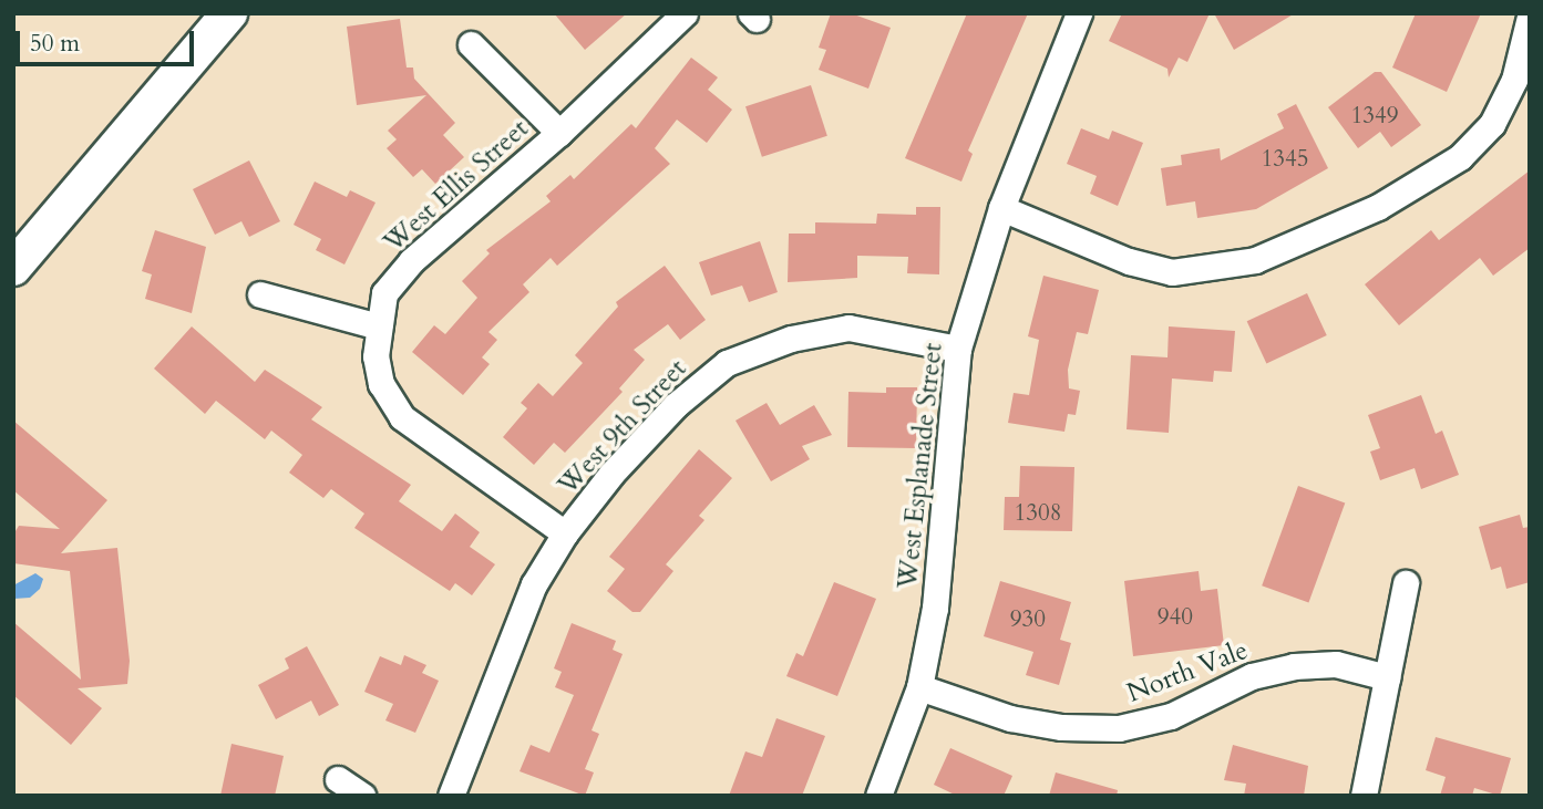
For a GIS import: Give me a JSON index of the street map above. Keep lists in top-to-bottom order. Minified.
{"streets":{"street":["West Ellis Street","West 9th Street","West Esplanade Street","North Vale"]},"crossings":[["West Ellis Street","West 9th Street"],["West 9th Street","West Esplanade Street"],["West Esplanade Street","North Vale"]],"house_numbers":["1349","1345","1308","940","930"],"scale_bar":"50 m"}
